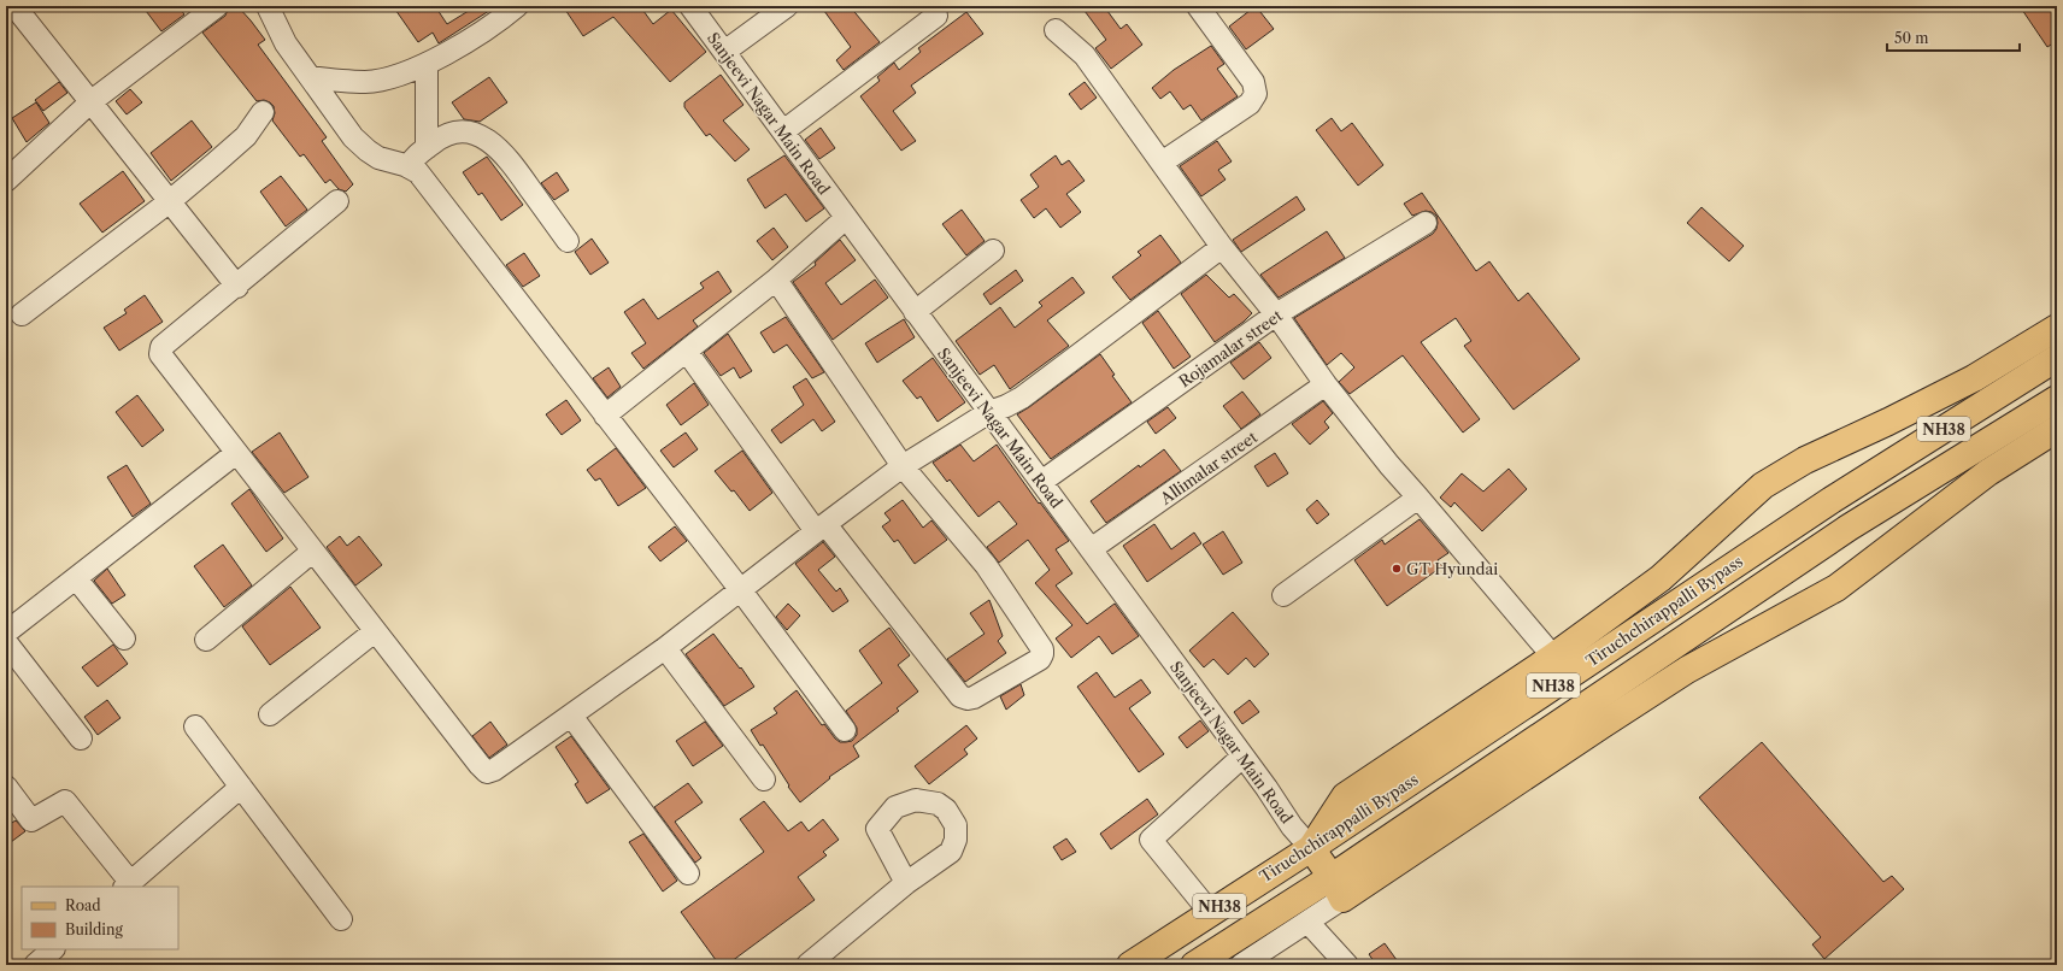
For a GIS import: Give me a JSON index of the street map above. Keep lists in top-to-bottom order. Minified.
{"streets":{"main road":["NH38","Tiruchchirappalli Bypass"],"street":["Sanjeevi Nagar Main Road","Rojamalar street","Allimalar street"]},"crossings":[["Sanjeevi Nagar Main Road","Rojamalar street"],["Sanjeevi Nagar Main Road","Allimalar street"],["Sanjeevi Nagar Main Road","Tiruchchirappalli Bypass"]],"places":["GT Hyundai"],"legend":["Road","Building"],"scale_bar":"50 m"}
